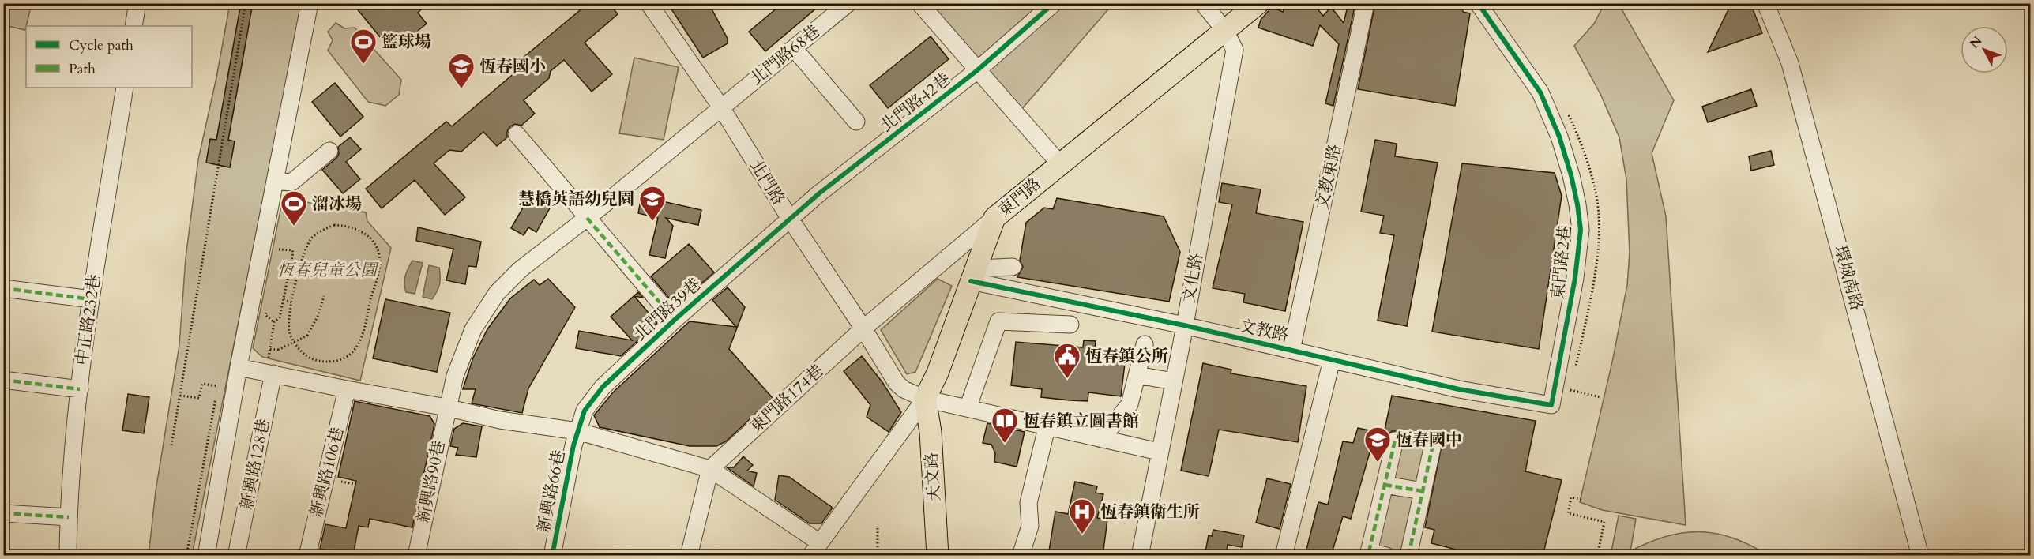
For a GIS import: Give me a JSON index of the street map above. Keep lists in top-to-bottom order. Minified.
{"streets":{"main road":["東門路","天文路"],"street":["北門路68巷","北門路42巷","文教東路","北門路","東門路2巷","文化路","環城南路","北門路39巷","中正路232巷","文教路","東門路174巷","新興路128巷","新興路106巷","新興路90巷","新興路66巷"]},"crossings":[["北門路68巷","北門路"],["北門路42巷","北門路"],["北門路42巷","北門路39巷"],["文教東路","文教路"],["北門路","東門路"],["北門路","文化路"],["北門路","北門路39巷"],["北門路","東門路174巷"],["北門路","天文路"],["東門路","文化路"],["東門路","文教路"],["東門路","東門路174巷"],["東門路","天文路"],["東門路2巷","文教路"],["文化路","文教路"],["北門路39巷","新興路66巷"]],"parks":["恆春兒童公園"],"places":{"sports":["籃球場","溜冰場"],"school or university":["恆春國小","慧橋英語幼兒園","恆春國中"],"public building":["恆春鎮公所"],"library":["恆春鎮立圖書館"],"hospital":["恆春鎮衛生所"]},"legend":["Cycle path","Path"],"north":"top left"}
